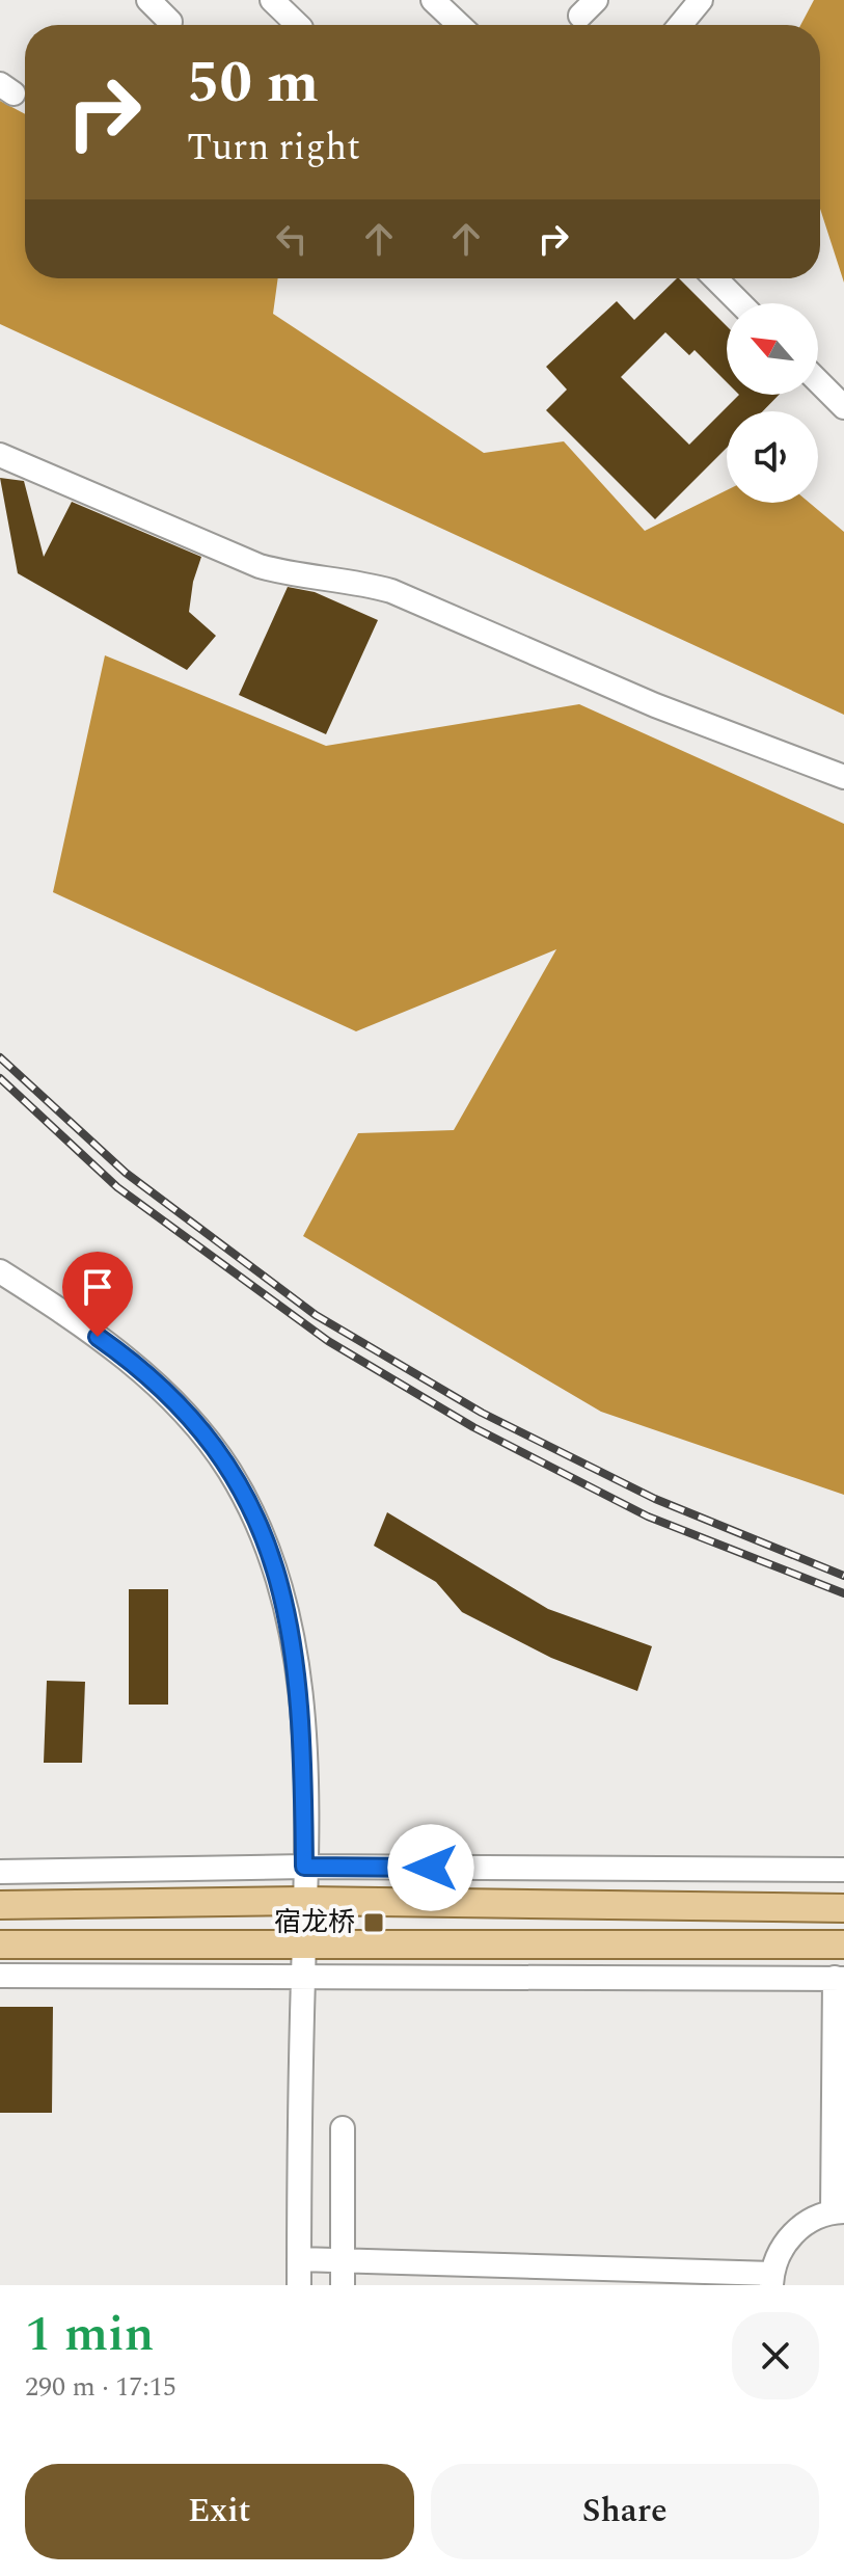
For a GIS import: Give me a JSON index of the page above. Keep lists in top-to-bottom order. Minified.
{"places":{"transit":["宿龙桥"]},"north":"top left","page":{"turn":["50 m","Turn right"],"heading":["1 min","290 m · 17:15"],"buttons":["Exit","Share"]}}
